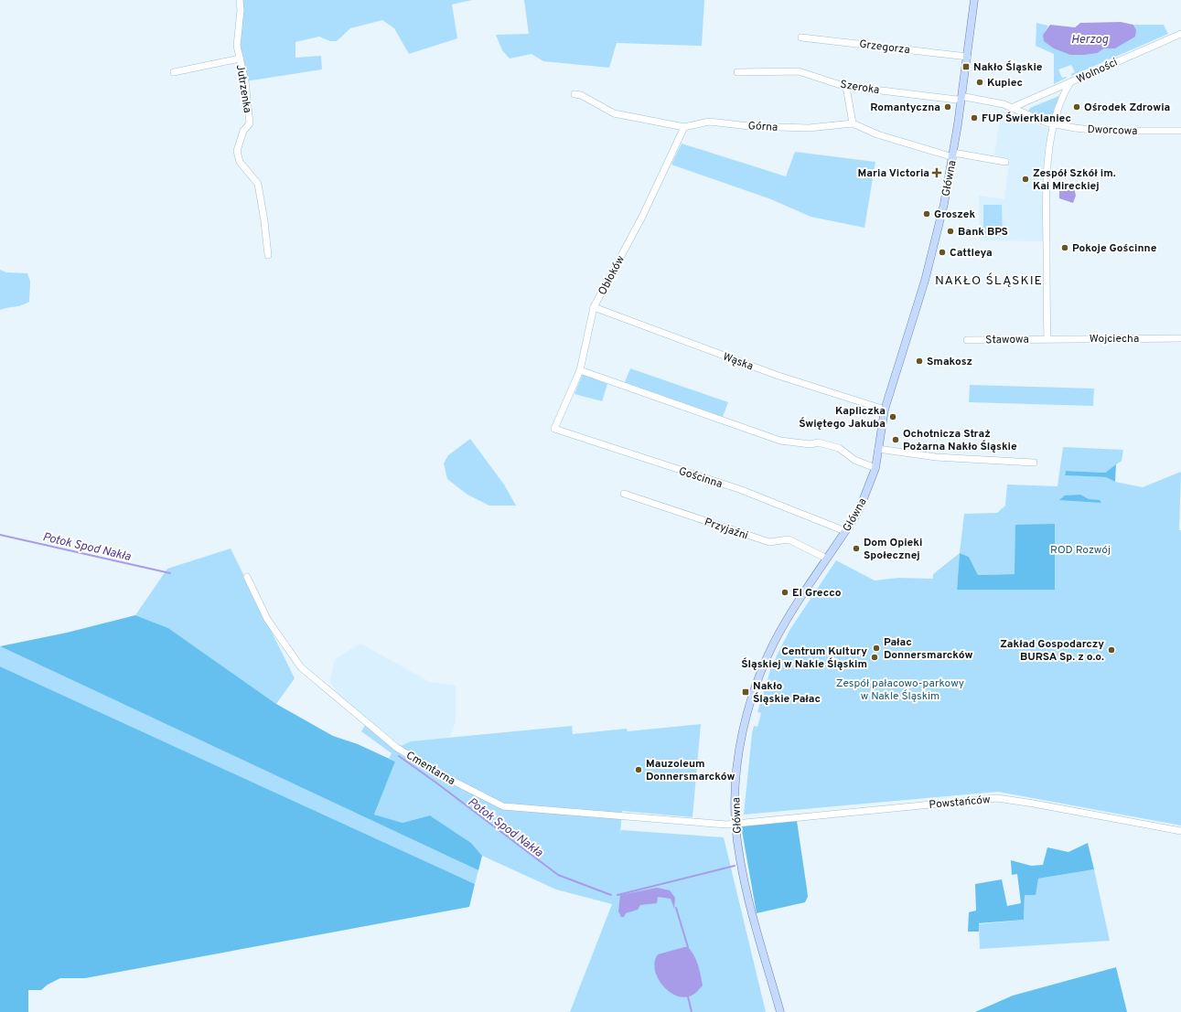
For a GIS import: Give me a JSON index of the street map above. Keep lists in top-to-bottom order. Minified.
{"streets":{"main road":["Główna"],"street":["Grzegorza","Wolności","Szeroka","Jutrzenka","Górna","Dworcowa","Obłoków","Wojciecha","Stawowa","Wąska","Gościnna","Przyjaźni","Cmentarna","Powstańców"]},"crossings":[["Grzegorza","Główna"],["Wolności","Dworcowa"],["Szeroka","Dworcowa"],["Szeroka","Główna"],["Górna","Główna"],["Górna","Obłoków"],["Dworcowa","Główna"],["Główna","Wąska"],["Główna","Gościnna"],["Główna","Przyjaźni"],["Główna","Cmentarna"],["Główna","Powstańców"],["Obłoków","Wąska"],["Obłoków","Gościnna"],["Wojciecha","Stawowa"],["Cmentarna","Powstańców"]],"districts":["NAKŁO ŚLĄSKIE"],"water":["Herzog","Potok Spod Nakła"],"parks":["ROD Rozwój","Zespół pałacowo-parkowy w Nakle Śląskim"],"places":{"transit":["Nakło Śląskie","Nakło Śląskie Pałac"],"other":["Kupiec","Romantyczna","Ośrodek Zdrowia","FUP Świerklaniec","Zespół Szkół im. Kai Mireckiej","Groszek","Bank BPS","Pokoje Gościnne","Cattleya","Smakosz","Kapliczka Świętego Jakuba","Ochotnicza Straż Pożarna Nakło Śląskie","Dom Opieki Społecznej","El Grecco","Pałac Donnersmarcków","Zakład Gospodarczy BURSA Sp. z o.o.","Centrum Kultury Śląskiej w Nakle Śląskim","Mauzoleum Donnersmarcków"],"health":["Maria Victoria"]}}
